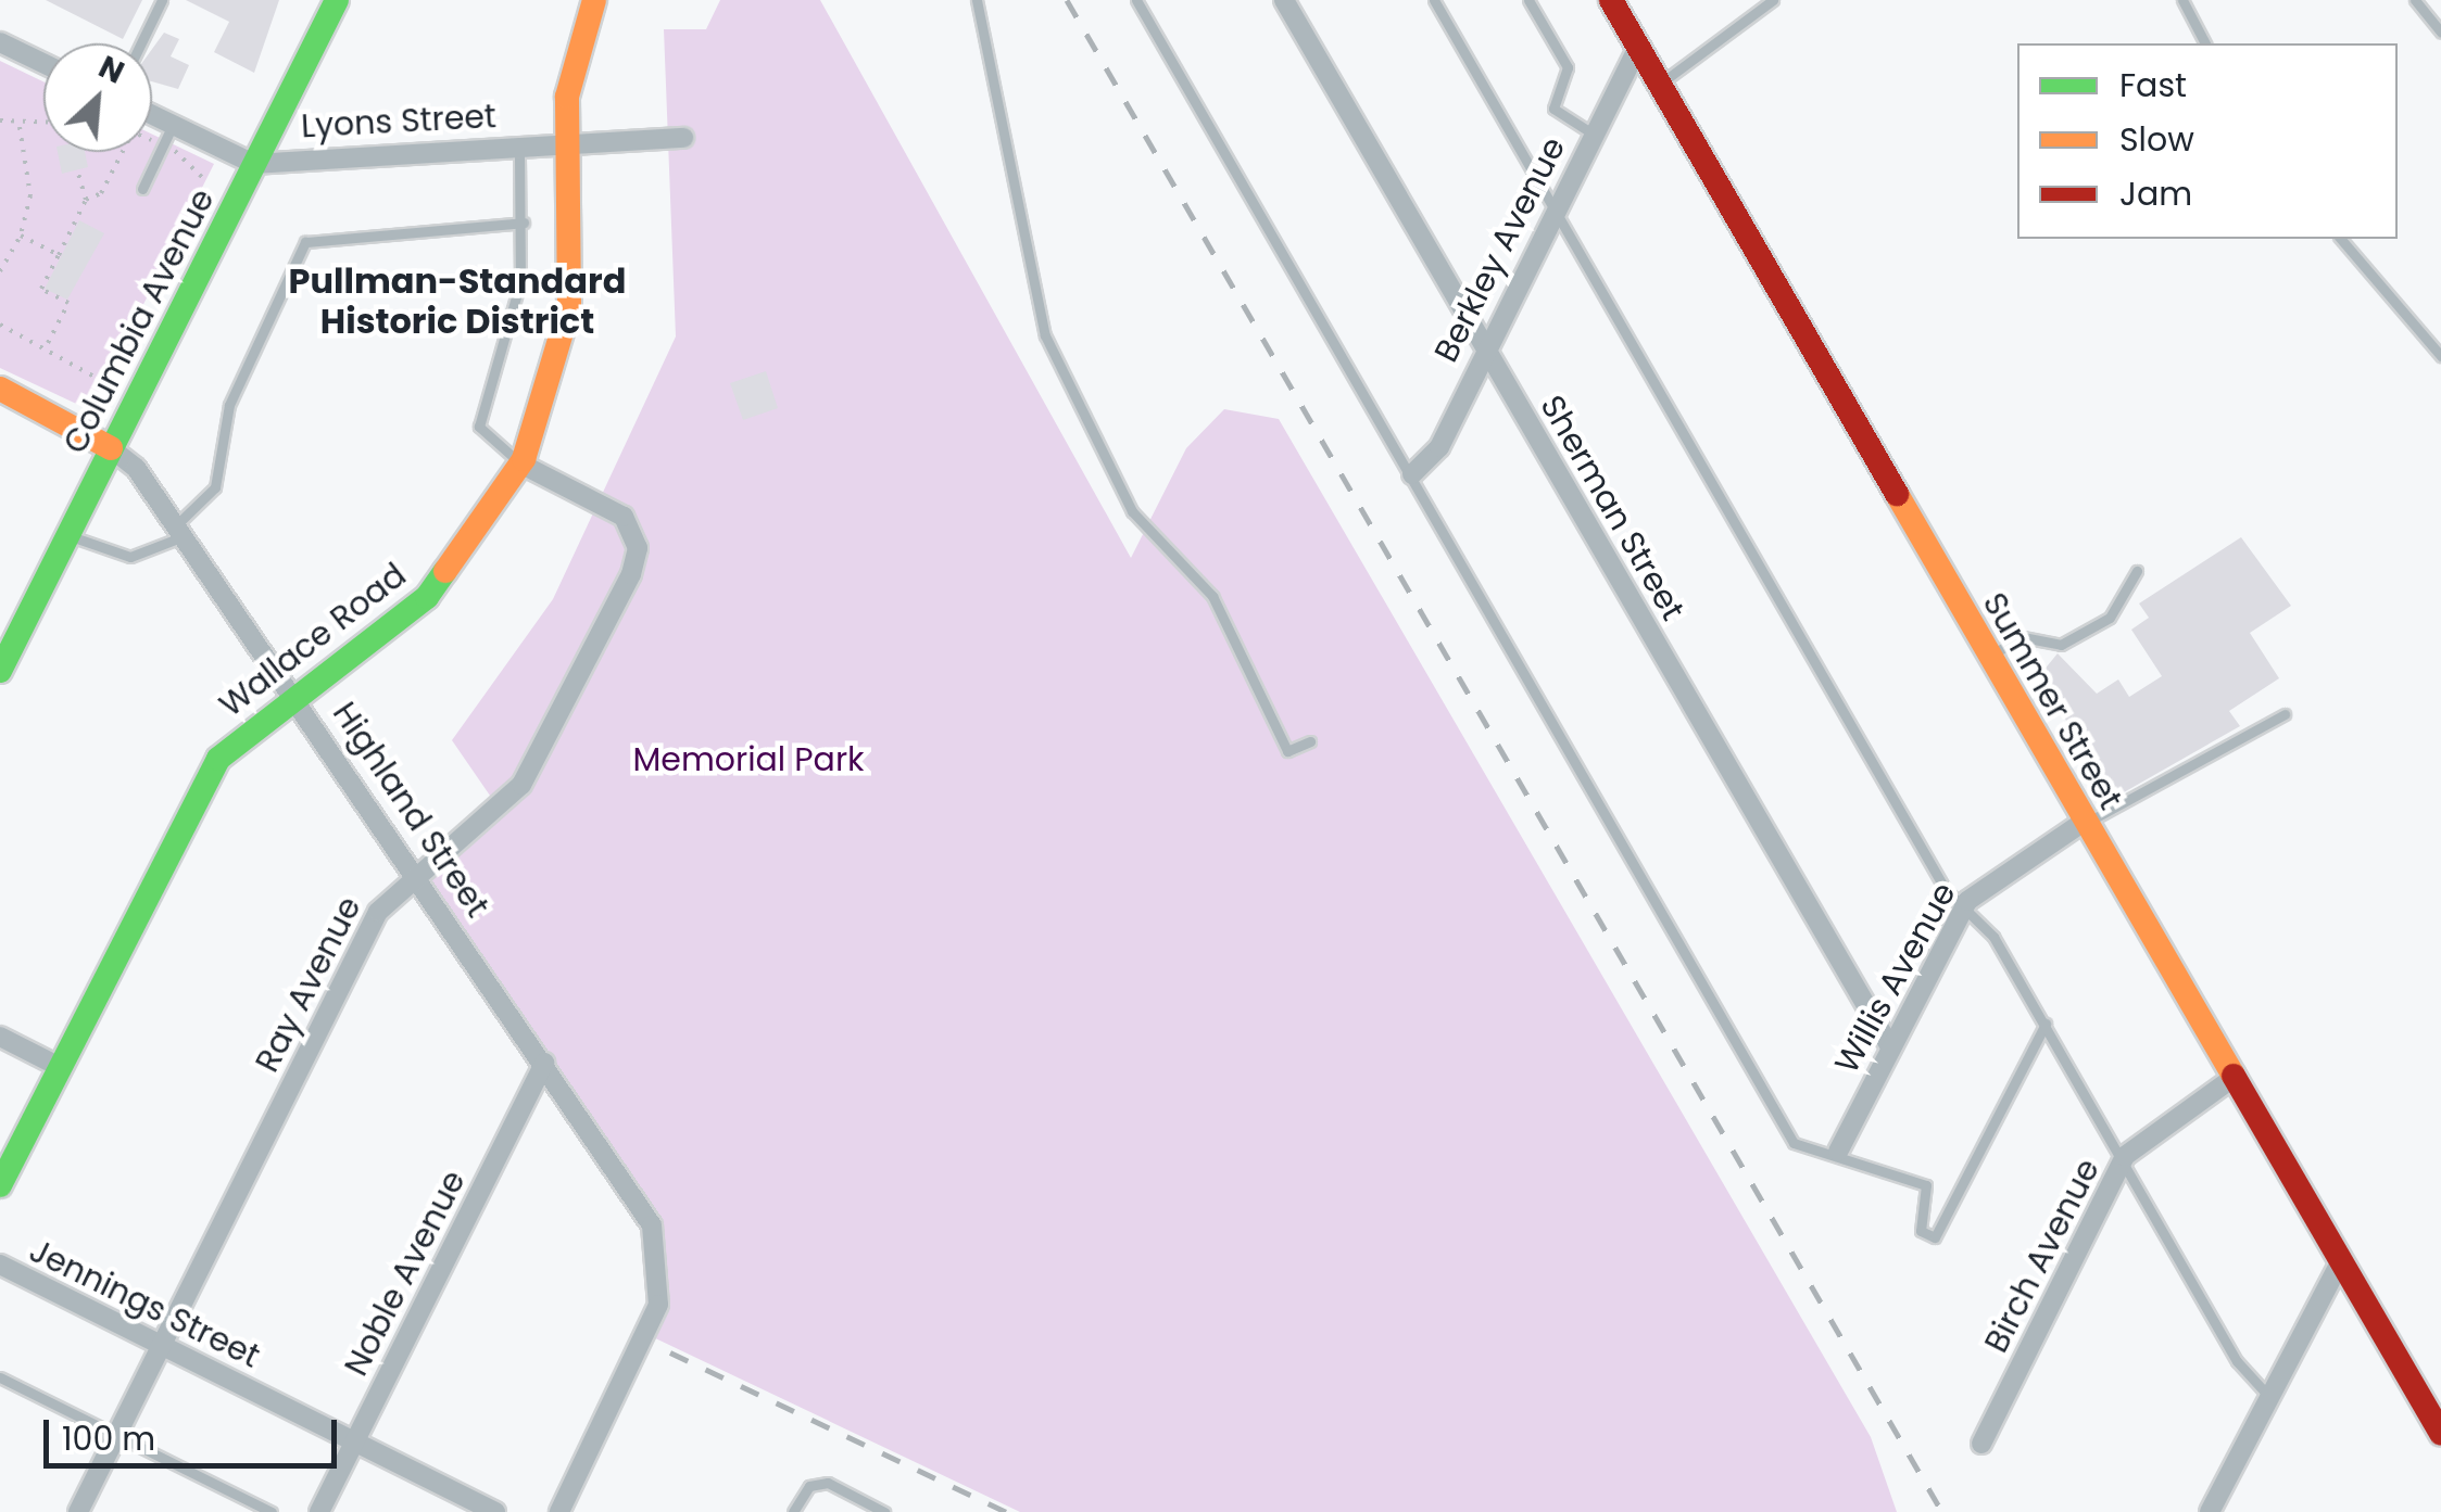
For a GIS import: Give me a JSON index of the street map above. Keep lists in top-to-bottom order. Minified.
{"streets":{"street":["Lyons Street","Berkley Avenue","Columbia Avenue","Sherman Street","Wallace Road","Summer Street","Highland Street","Willis Avenue","Ray Avenue","Birch Avenue","Noble Avenue","Jennings Street"]},"crossings":[["Lyons Street","Columbia Avenue"],["Lyons Street","Wallace Road"],["Berkley Avenue","Sherman Street"],["Berkley Avenue","Summer Street"],["Columbia Avenue","Highland Street"],["Sherman Street","Willis Avenue"],["Wallace Road","Highland Street"],["Wallace Road","Ray Avenue"],["Summer Street","Willis Avenue"],["Summer Street","Birch Avenue"],["Highland Street","Ray Avenue"],["Highland Street","Noble Avenue"],["Ray Avenue","Jennings Street"],["Noble Avenue","Jennings Street"]],"districts":["Pullman-Standard Historic District"],"parks":["Memorial Park"],"legend":["Fast","Slow","Jam"],"scale_bar":"100 m","north":"top right"}
